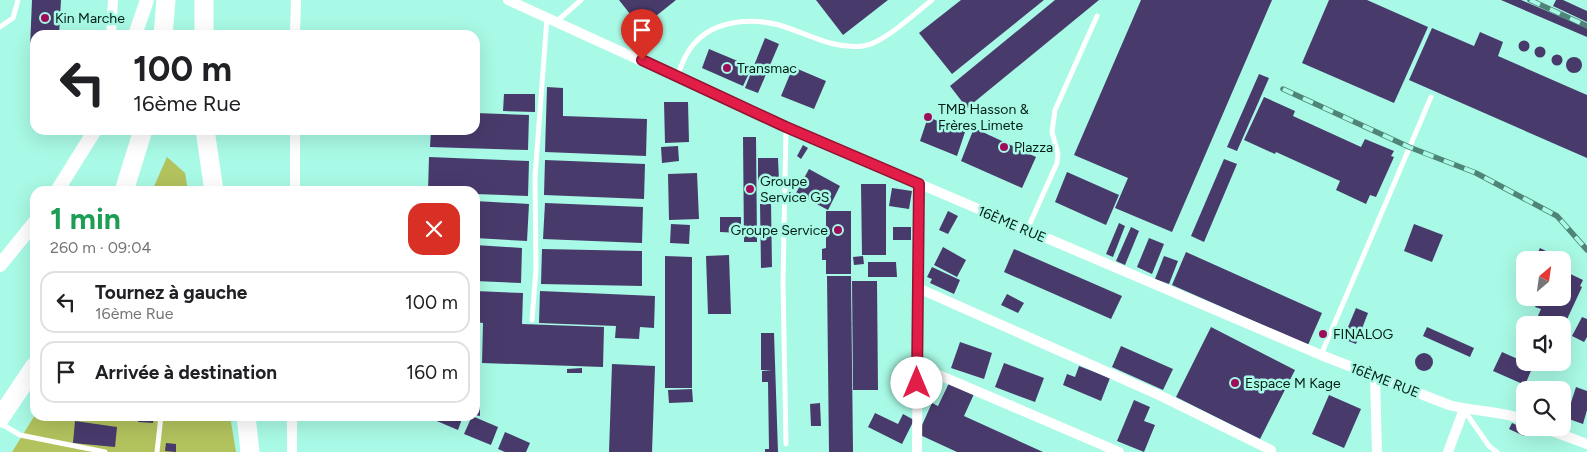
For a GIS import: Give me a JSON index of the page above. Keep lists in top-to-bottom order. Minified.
{"streets":{"street":["16ÈME RUE"]},"places":["Kin Marche","Transmac","TMB Hasson & Frères Limete","Plazza","Groupe Service GS","Groupe Service","FINALOG","Espace M Kage"],"north":"top right","page":{"turn":["100 m","16ème Rue"],"heading":["1 min","260 m · 09:04"],"list":[{"name":"Tournez à gauche","note":"16ème Rue","value":"100 m"},{"name":"Arrivée à destination","value":"160 m"}]}}
